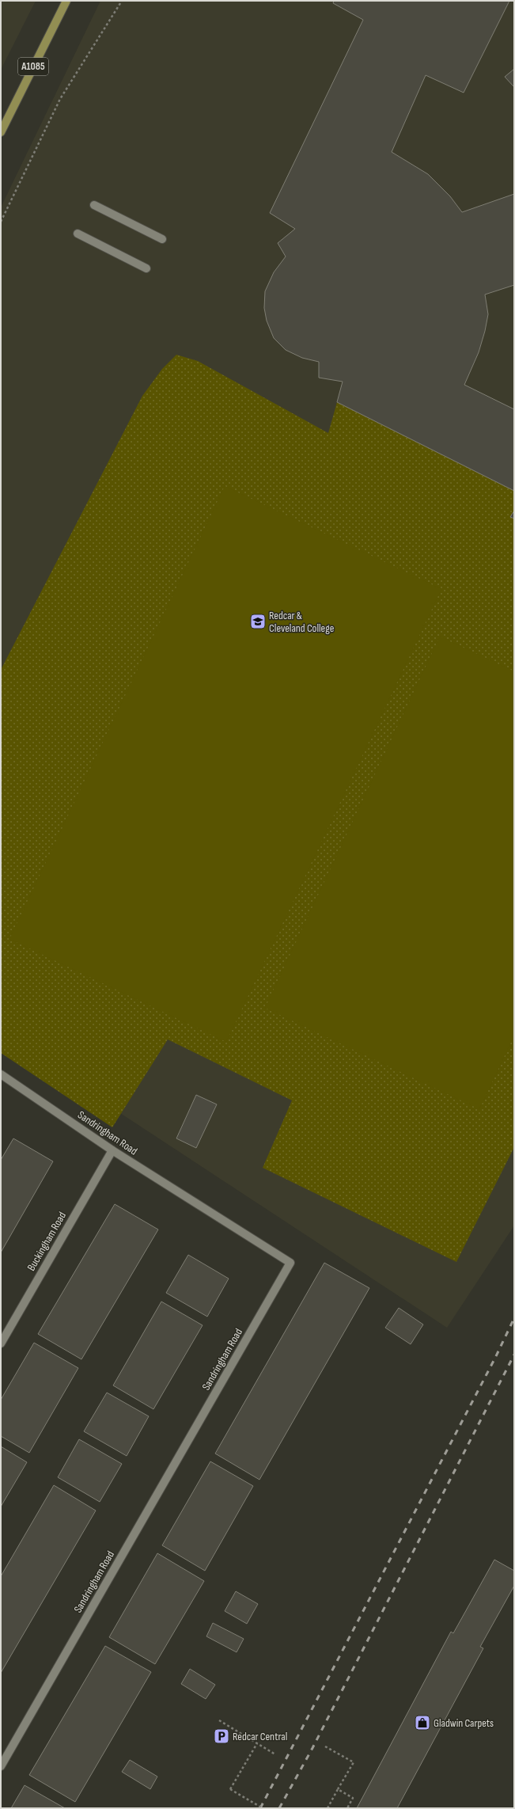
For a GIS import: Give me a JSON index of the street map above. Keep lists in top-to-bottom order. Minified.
{"streets":{"main road":["A1085"],"street":["Sandringham Road","Buckingham Road"]},"crossings":[["Sandringham Road","Buckingham Road"]],"places":{"school or university":["Redcar & Cleveland College"],"shop":["Gladwin Carpets"],"parking":["Redcar Central"]}}
